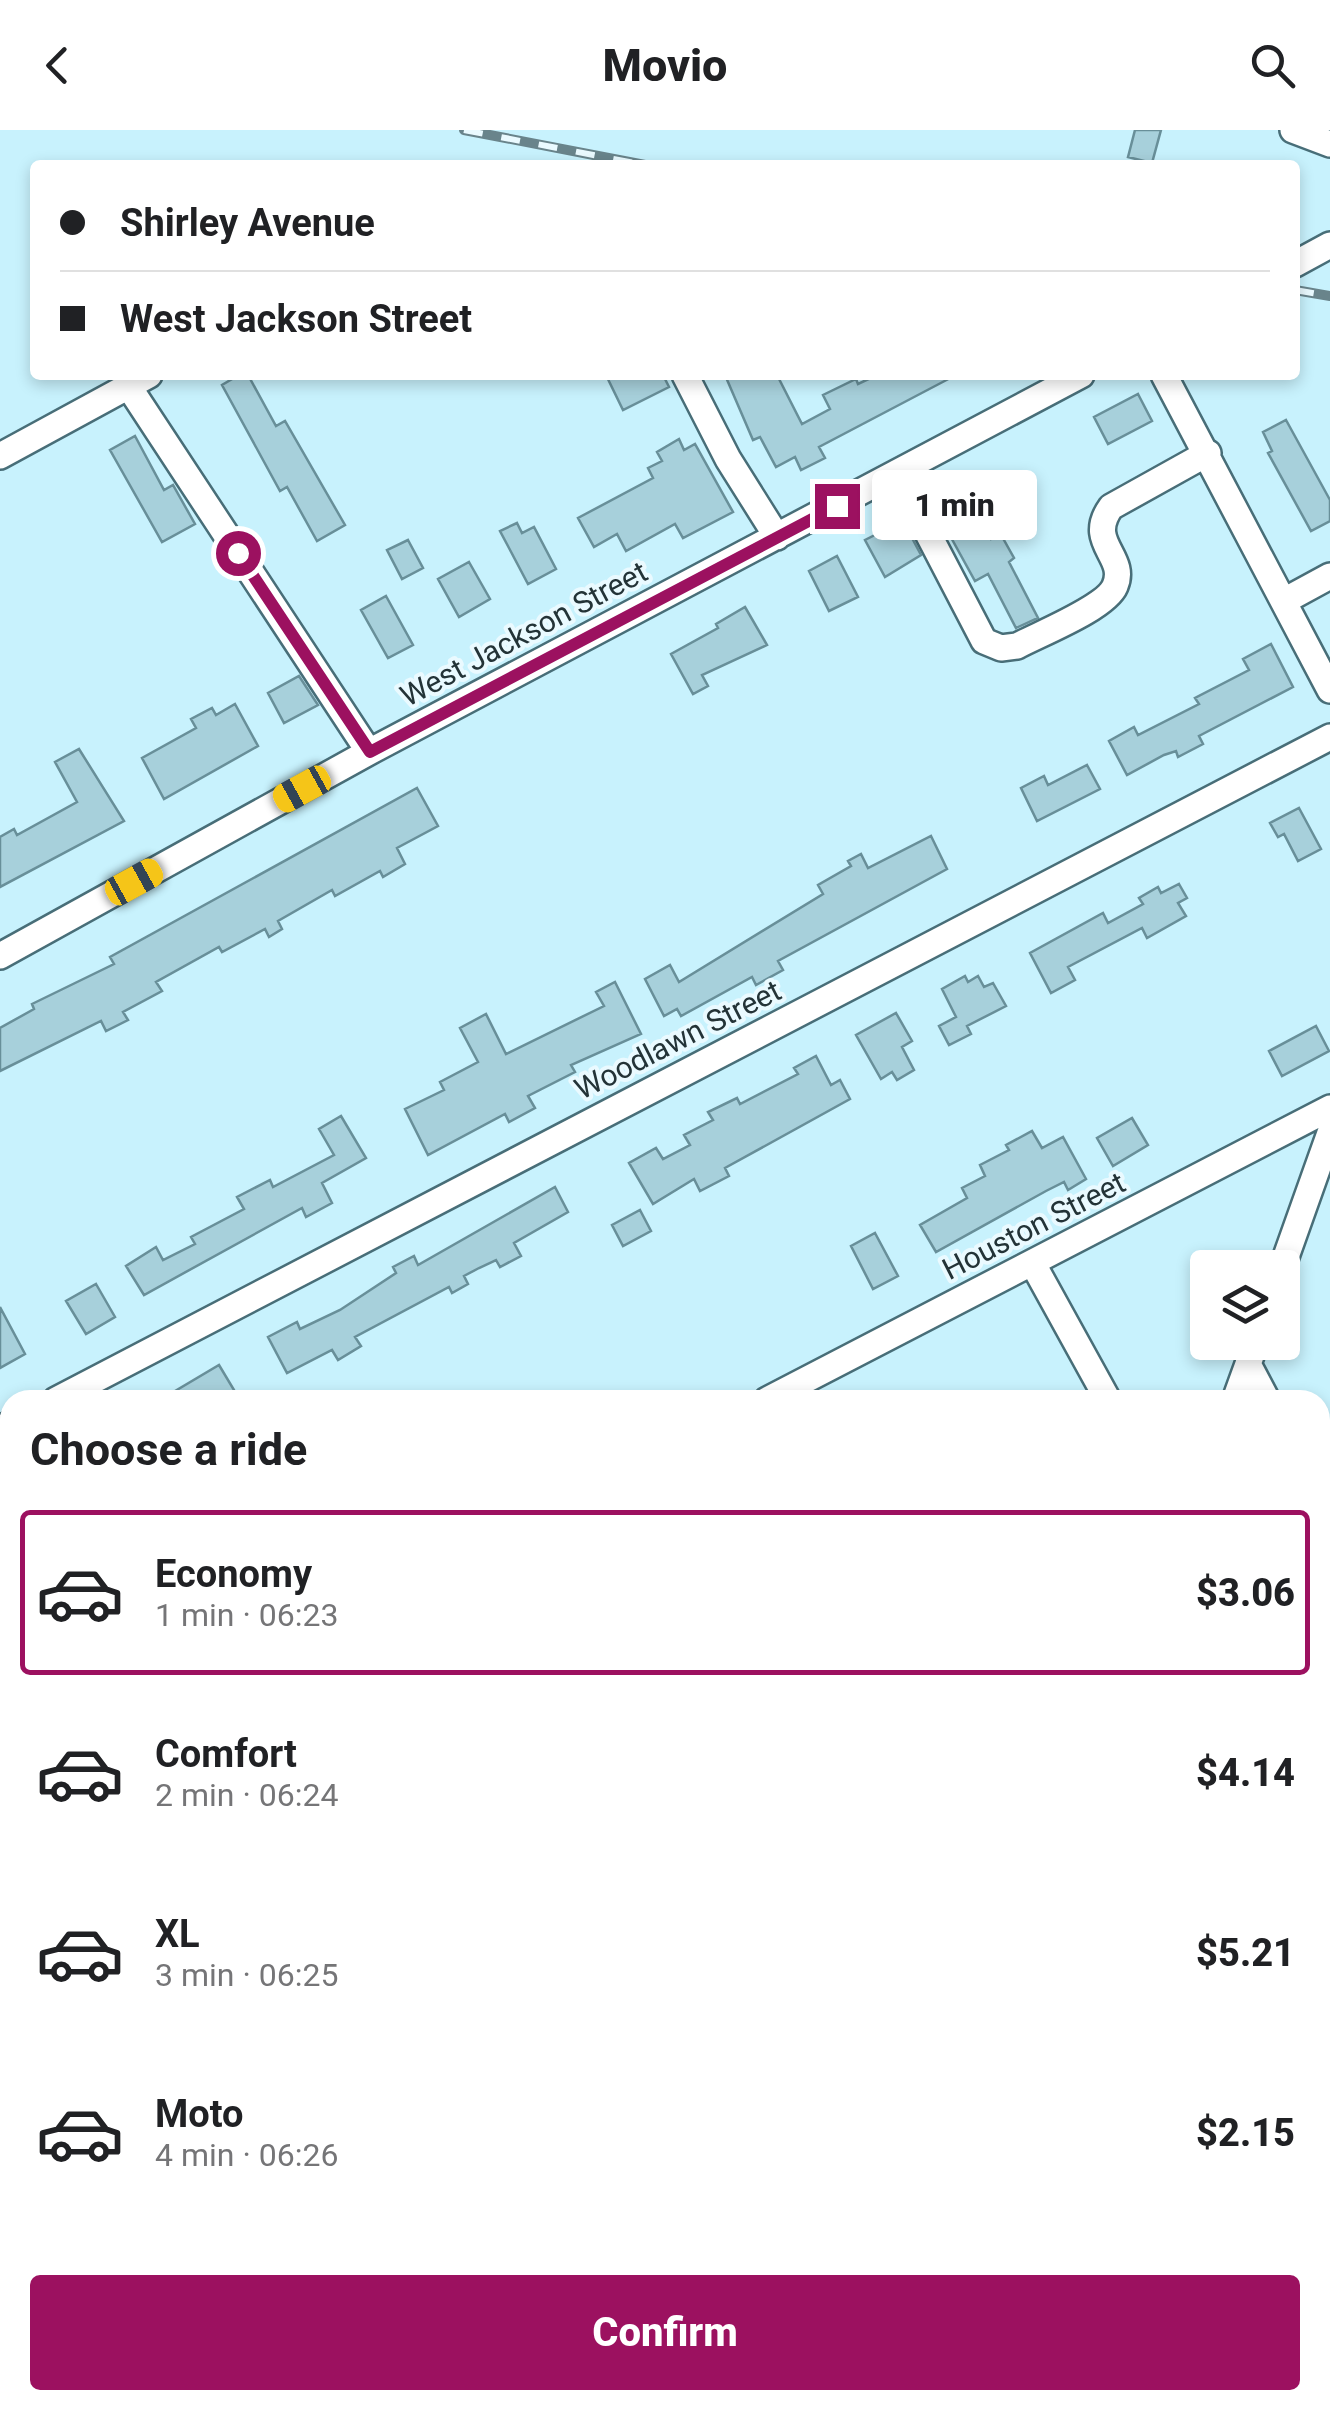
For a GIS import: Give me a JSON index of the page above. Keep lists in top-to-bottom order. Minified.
{"streets":{"street":["West Jackson Street","Woodlawn Street","Houston Street"]},"page":{"header":"Movio","banner":["Shirley Avenue","West Jackson Street"],"bubble":"1 min","heading":"Choose a ride","list":[{"name":"Economy","note":"1 min · 06:23","value":"$3.06"},{"name":"Comfort","note":"2 min · 06:24","value":"$4.14"},{"name":"XL","note":"3 min · 06:25","value":"$5.21"},{"name":"Moto","note":"4 min · 06:26","value":"$2.15"}],"buttons":"Confirm"}}
